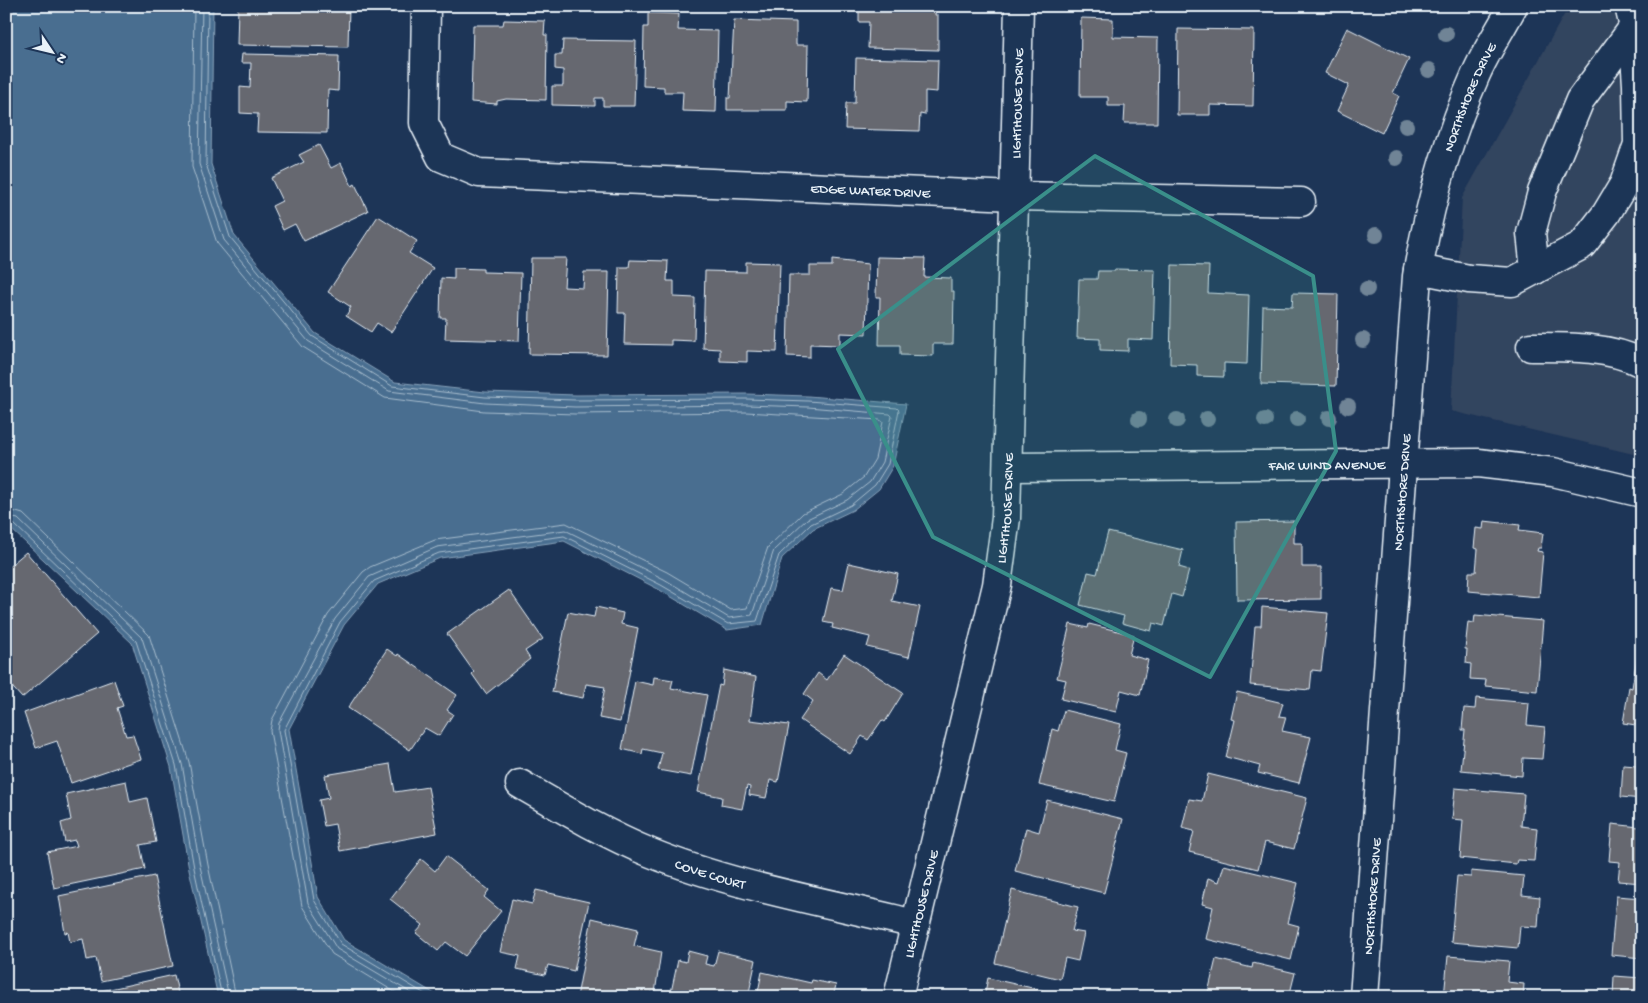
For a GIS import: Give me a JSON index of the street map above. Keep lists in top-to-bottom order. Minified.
{"streets":{"street":["NORTHSHORE DRIVE","LIGHTHOUSE DRIVE","EDGE WATER DRIVE","FAIR WIND AVENUE","COVE COURT"]},"crossings":[["NORTHSHORE DRIVE","FAIR WIND AVENUE"],["LIGHTHOUSE DRIVE","EDGE WATER DRIVE"],["LIGHTHOUSE DRIVE","FAIR WIND AVENUE"],["LIGHTHOUSE DRIVE","COVE COURT"]],"north":"bottom right"}
